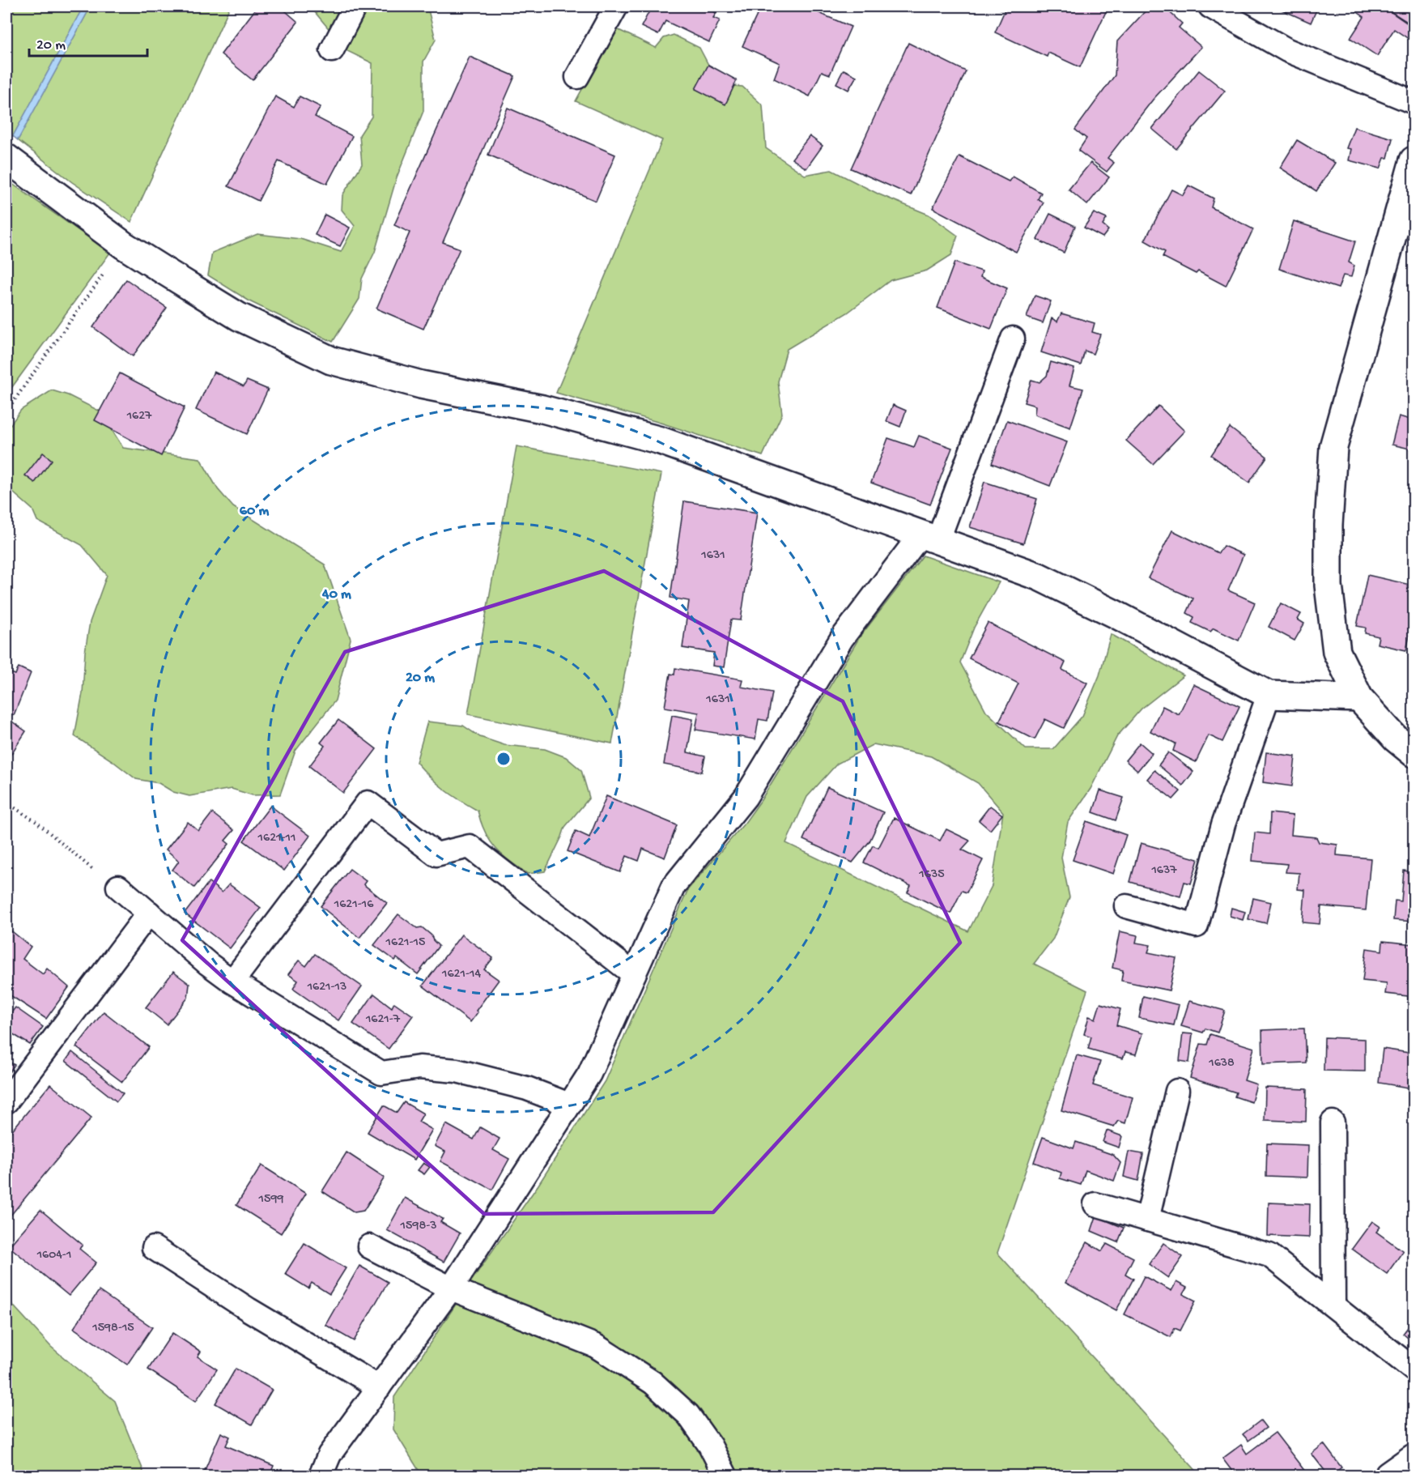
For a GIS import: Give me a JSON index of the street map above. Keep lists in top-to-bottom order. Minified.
{"house_numbers":["1627","1631","1631","1621-11","1637","1635","1621-16","1621-15","1621-14","1621-13","1621-7","1638","1599","1598-3","1604-1","1598-15"],"scale_bar":"20 m","rings":["60 m","40 m","20 m"]}
